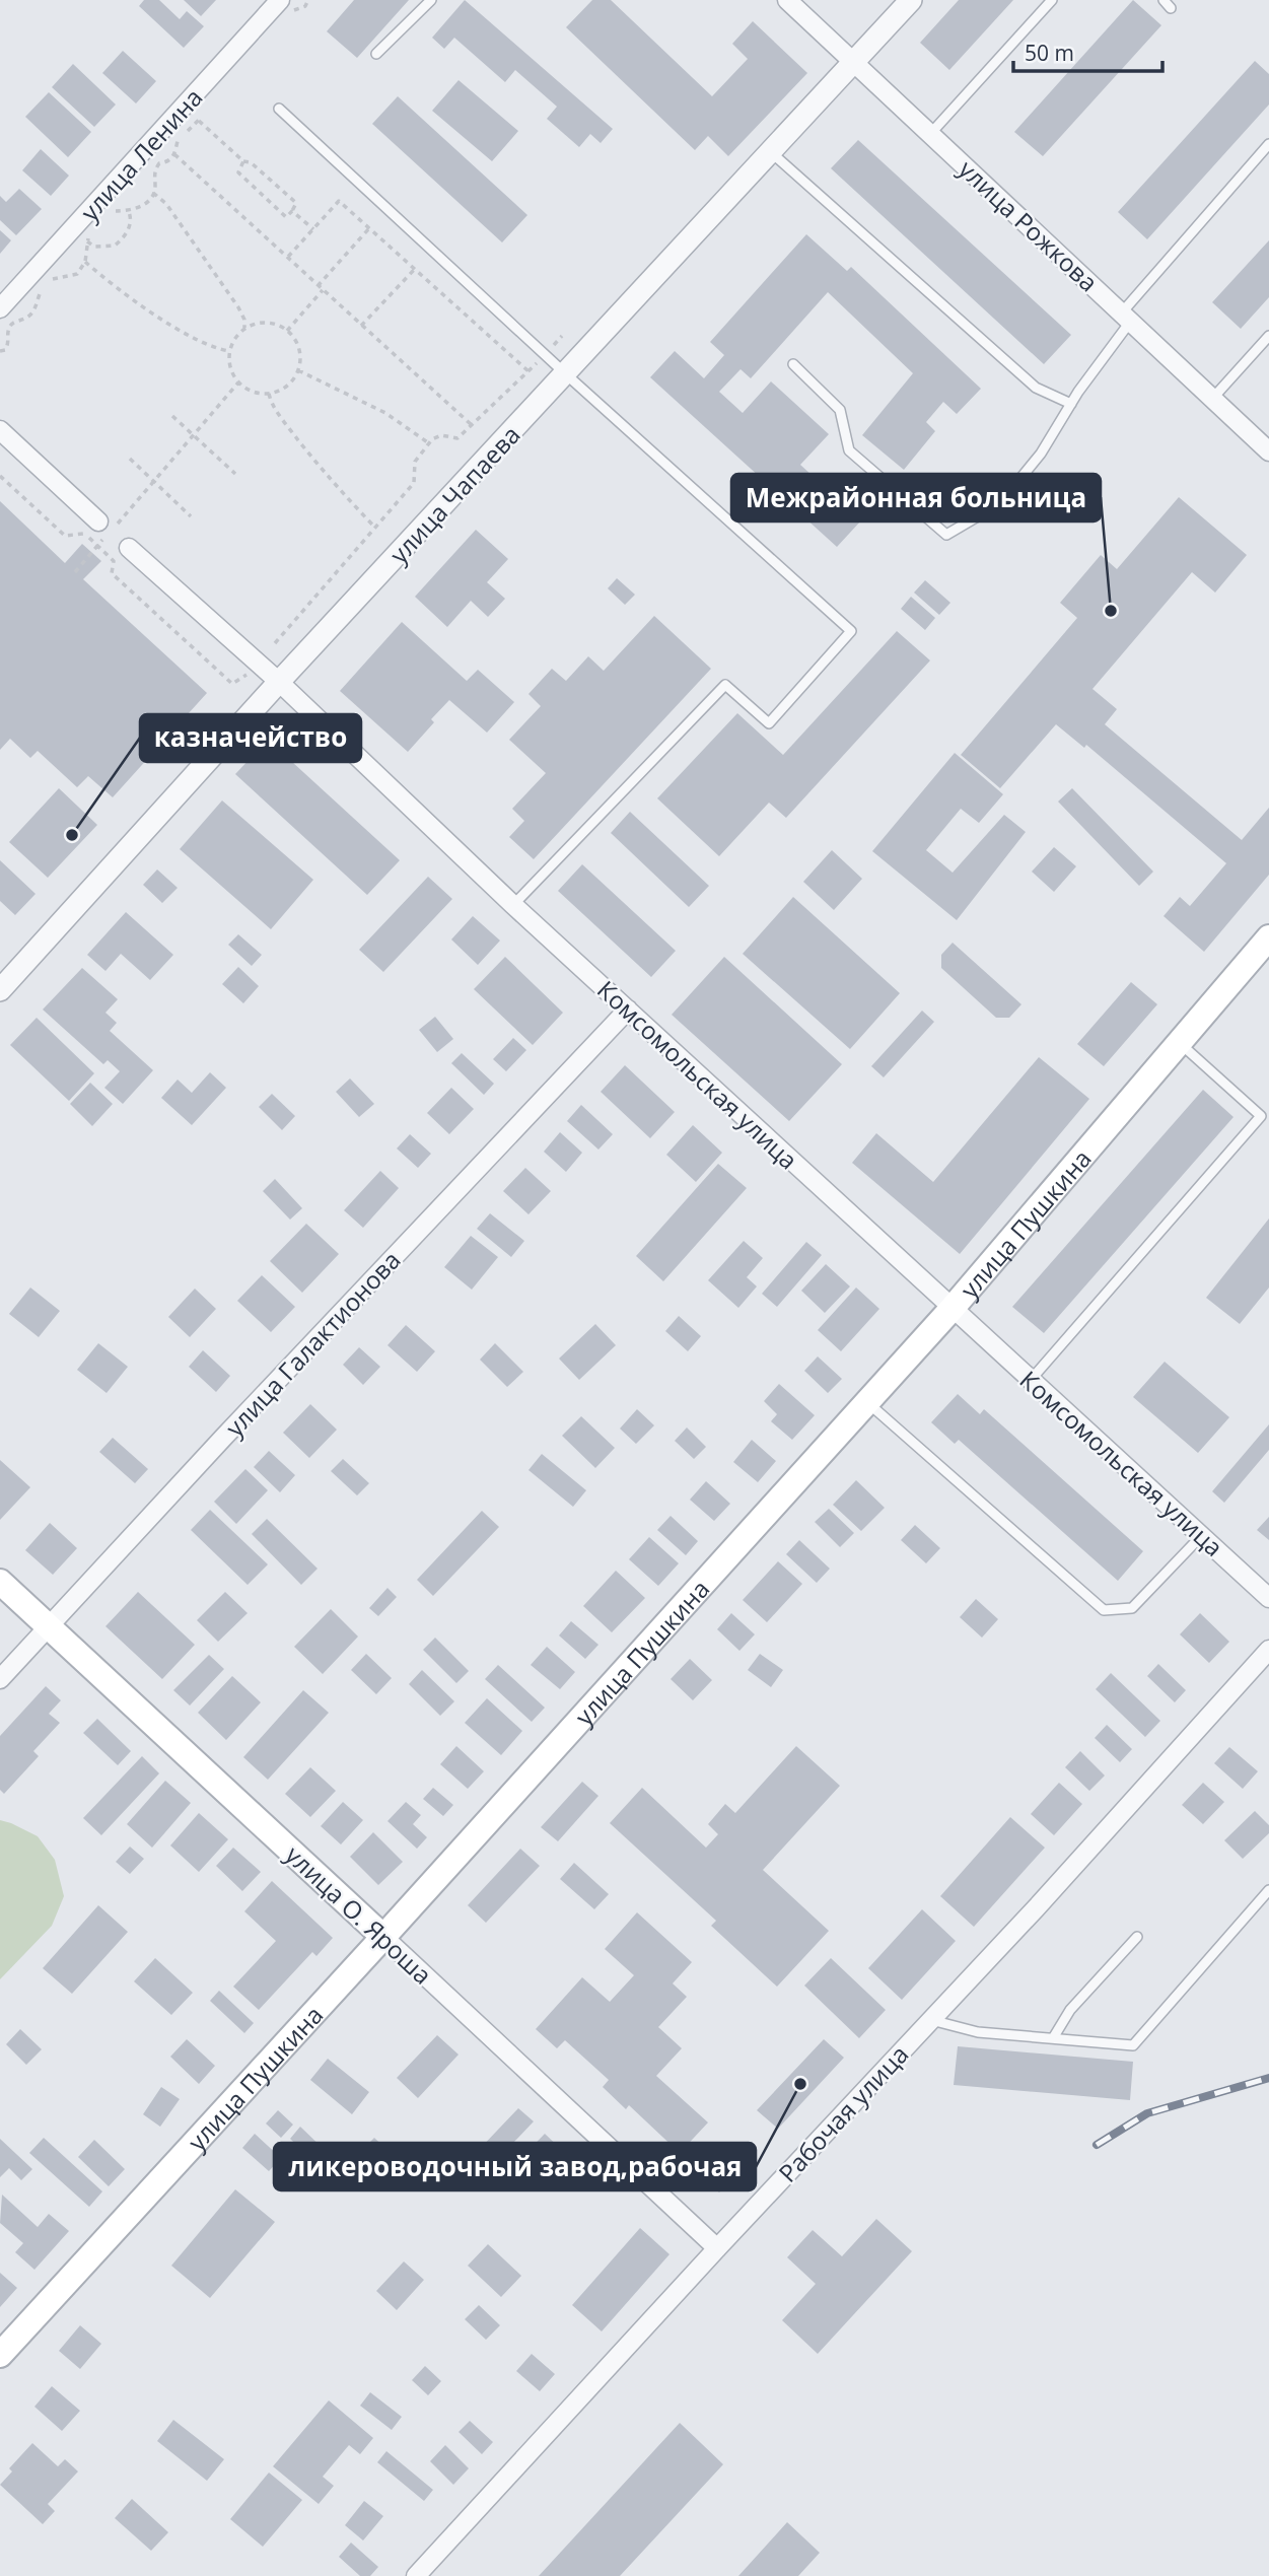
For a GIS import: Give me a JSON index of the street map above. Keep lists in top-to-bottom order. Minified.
{"streets":{"main road":["улица Пушкина","улица О. Яроша"],"street":["улица Ленина","улица Рожкова","улица Чапаева","Комсомольская улица","улица Галактионова","Рабочая улица"]},"crossings":[["улица Рожкова","улица Чапаева"],["улица Чапаева","Комсомольская улица"],["Комсомольская улица","улица Пушкина"],["Комсомольская улица","улица Галактионова"],["улица Пушкина","улица О. Яроша"],["улица Галактионова","улица О. Яроша"],["улица О. Яроша","Рабочая улица"]],"places":["Межрайонная больница","казначейство","ликероводочный завод,рабочая"],"scale_bar":"50 m"}
